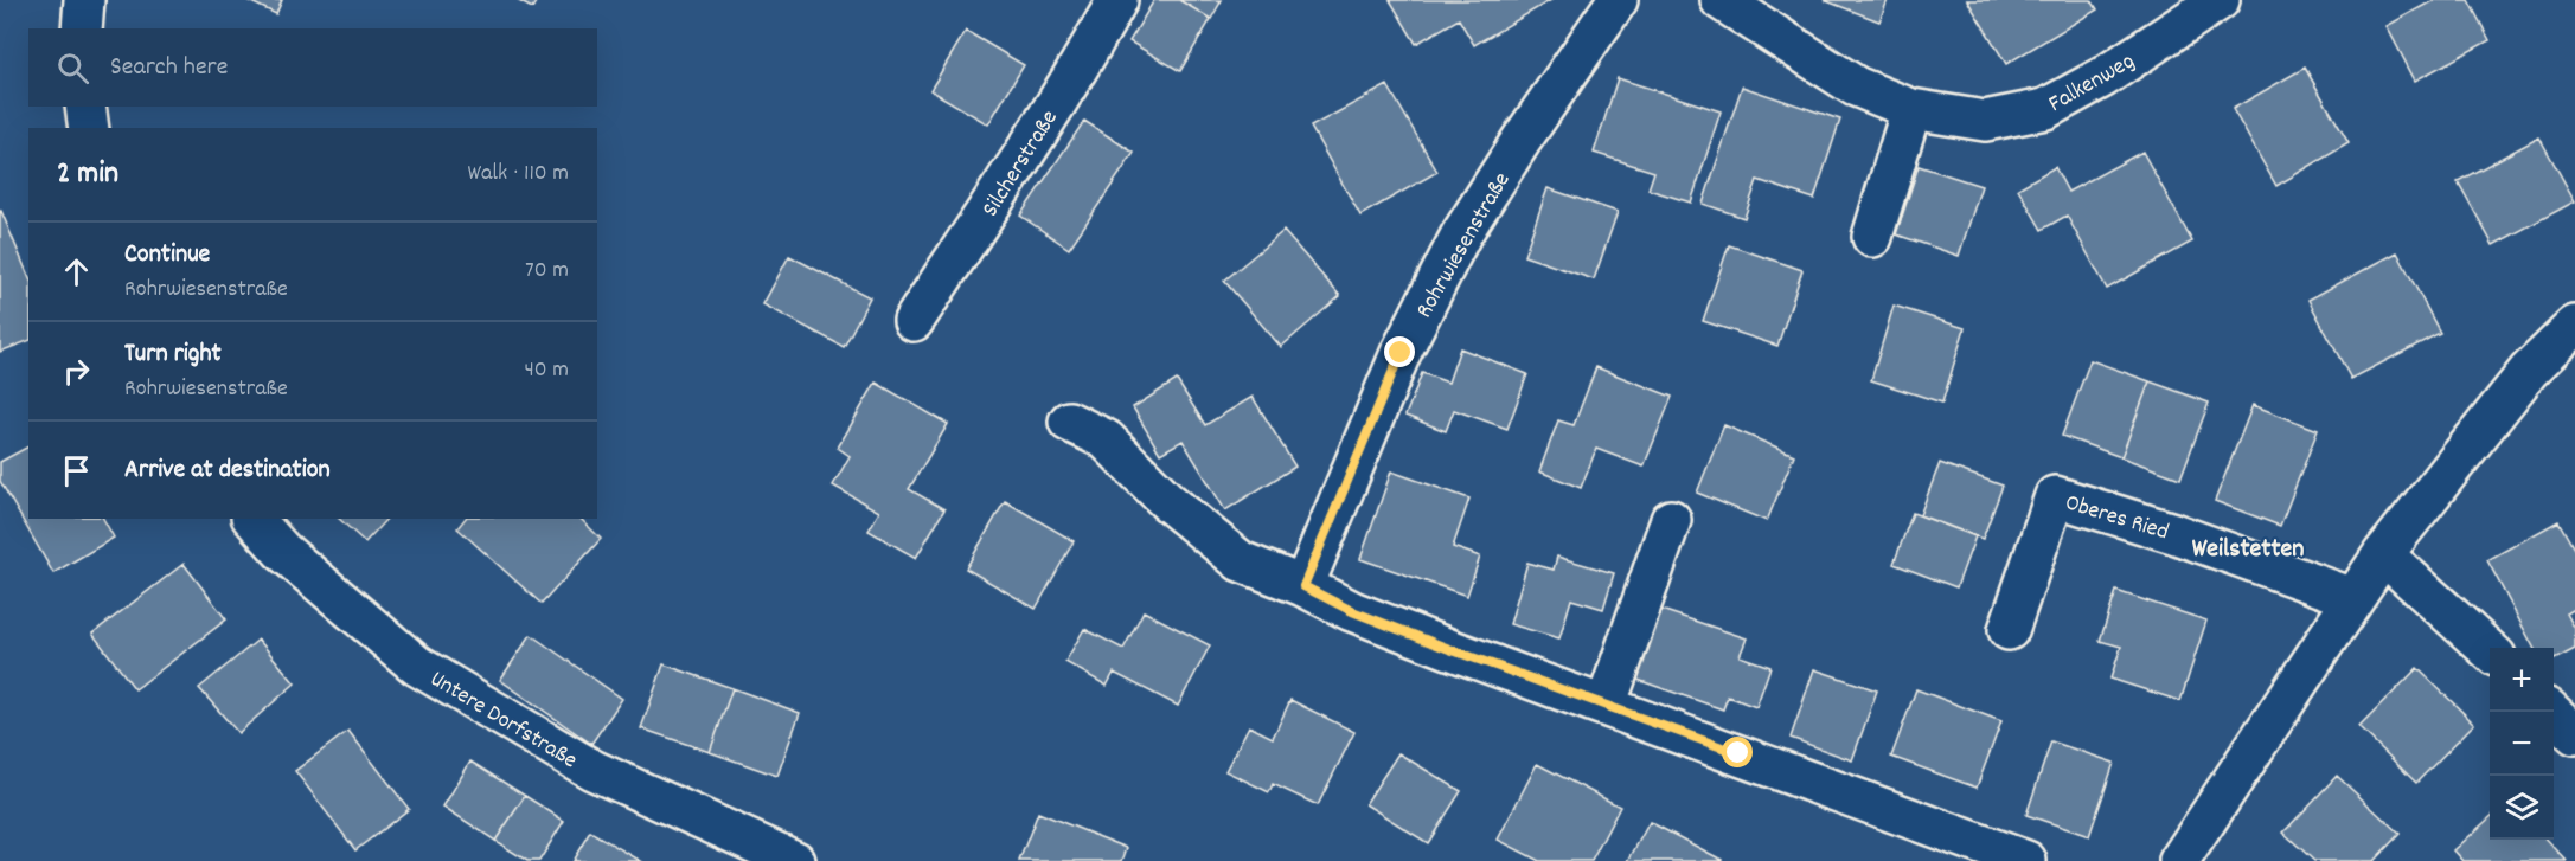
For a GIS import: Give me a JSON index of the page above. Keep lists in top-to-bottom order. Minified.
{"streets":{"street":["Falkenweg","Silcherstraße","Rohrwiesenstraße","Oberes Ried","Untere Dorfstraße"]},"districts":["Weilstetten"],"page":{"search":"Search here","heading":["2 min","Walk · 110 m"],"list":[["Continue","Rohrwiesenstraße","70 m"],["Turn right","Rohrwiesenstraße","40 m"],"Arrive at destination"],"map_buttons":["+","−"]}}
